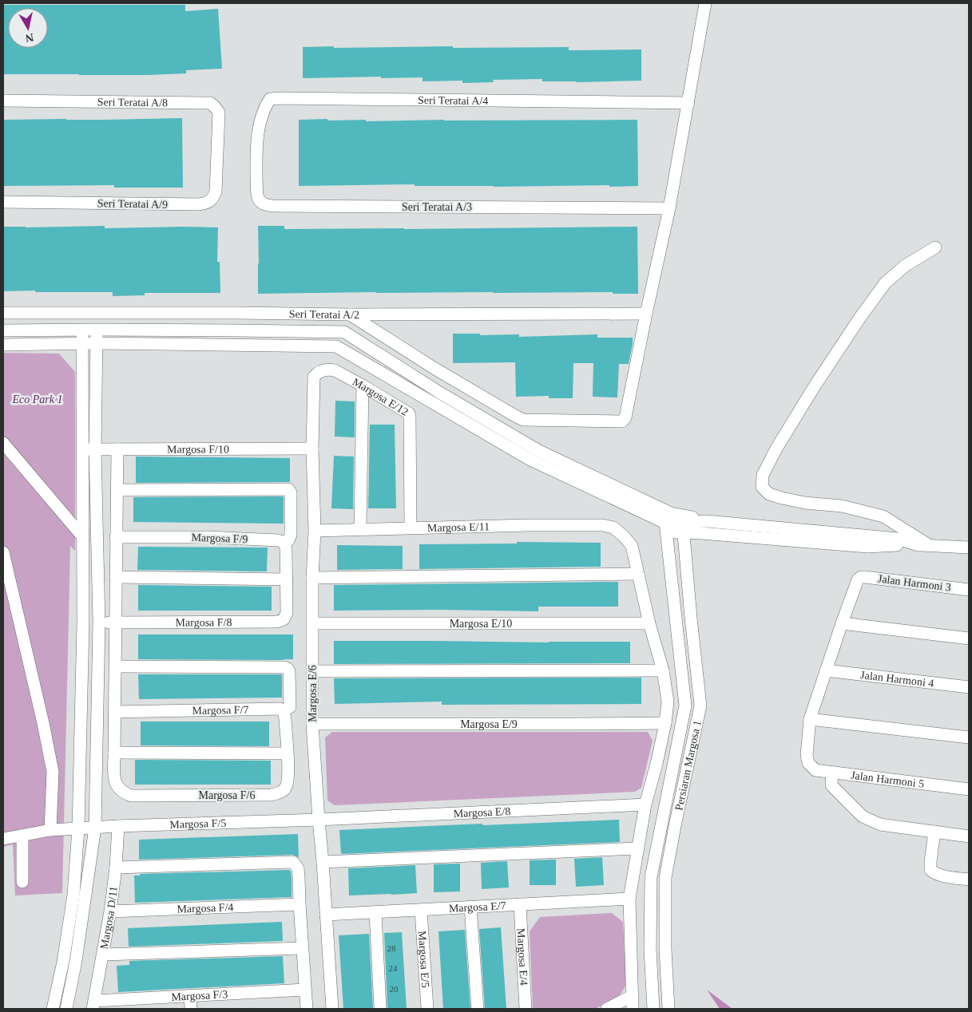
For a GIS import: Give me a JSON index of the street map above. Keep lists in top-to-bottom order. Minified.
{"streets":{"street":["Seri Teratai A/4","Seri Teratai A/8","Seri Teratai A/9","Seri Teratai A/3","Seri Teratai A/2","Margosa E/12","Margosa F/10","Margosa E/11","Margosa F/9","Jalan Harmoni 3","Margosa F/8","Margosa E/10","Jalan Harmoni 4","Margosa E/6","Margosa F/7","Margosa E/9","Persiaran Margosa 1","Jalan Harmoni 5","Margosa F/6","Margosa E/8","Margosa F/5","Margosa E/7","Margosa F/4","Margosa D/11","Margosa E/4","Margosa E/5","Margosa F/3"]},"crossings":[["Seri Teratai A/4","Seri Teratai A/3"],["Seri Teratai A/8","Seri Teratai A/9"],["Margosa E/12","Margosa E/11"],["Margosa E/12","Margosa E/6"],["Margosa F/10","Margosa E/6"],["Margosa E/11","Margosa E/6"],["Margosa E/10","Margosa E/6"],["Margosa E/6","Margosa E/9"],["Margosa E/6","Margosa E/8"],["Margosa E/6","Margosa F/5"],["Margosa E/6","Margosa E/7"],["Margosa E/8","Margosa F/5"],["Margosa F/5","Margosa D/11"],["Margosa E/7","Margosa E/4"],["Margosa E/7","Margosa E/5"],["Margosa F/4","Margosa D/11"],["Margosa D/11","Margosa F/3"]],"parks":["Eco Park 1"],"house_numbers":["28","24","20"],"north":"bottom"}
